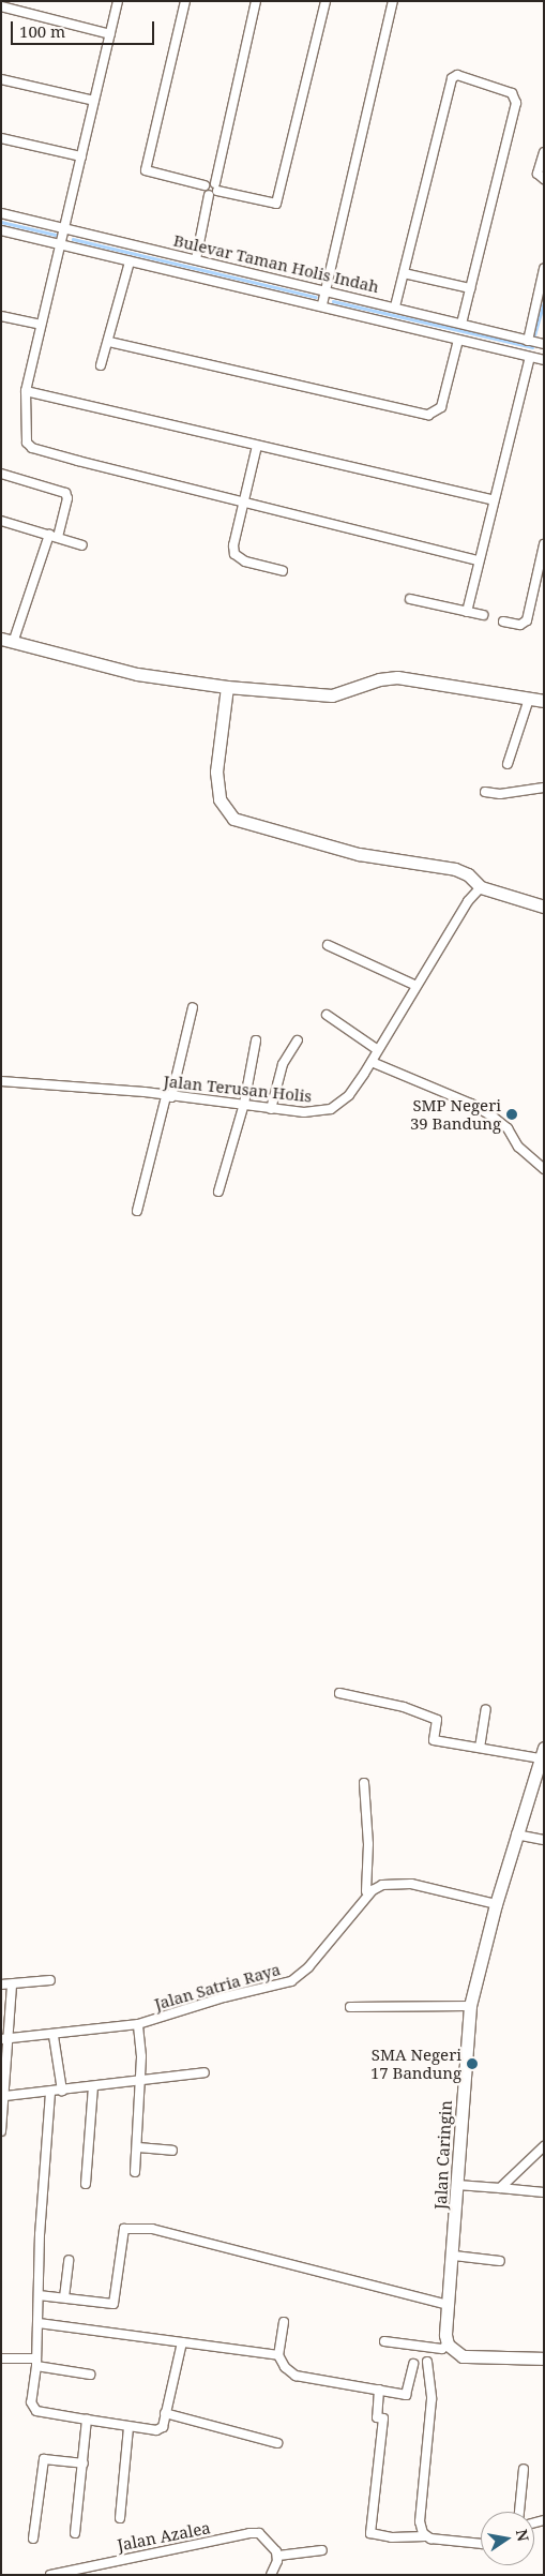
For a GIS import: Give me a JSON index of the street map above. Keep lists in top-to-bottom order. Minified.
{"streets":{"main road":["Jalan Caringin"],"street":["Bulevar Taman Holis Indah","Jalan Terusan Holis","Jalan Satria Raya","Jalan Azalea"]},"crossings":[["Jalan Satria Raya","Jalan Caringin"]],"places":["SMP Negeri 39 Bandung","SMA Negeri 17 Bandung"],"scale_bar":"100 m","north":"right"}
